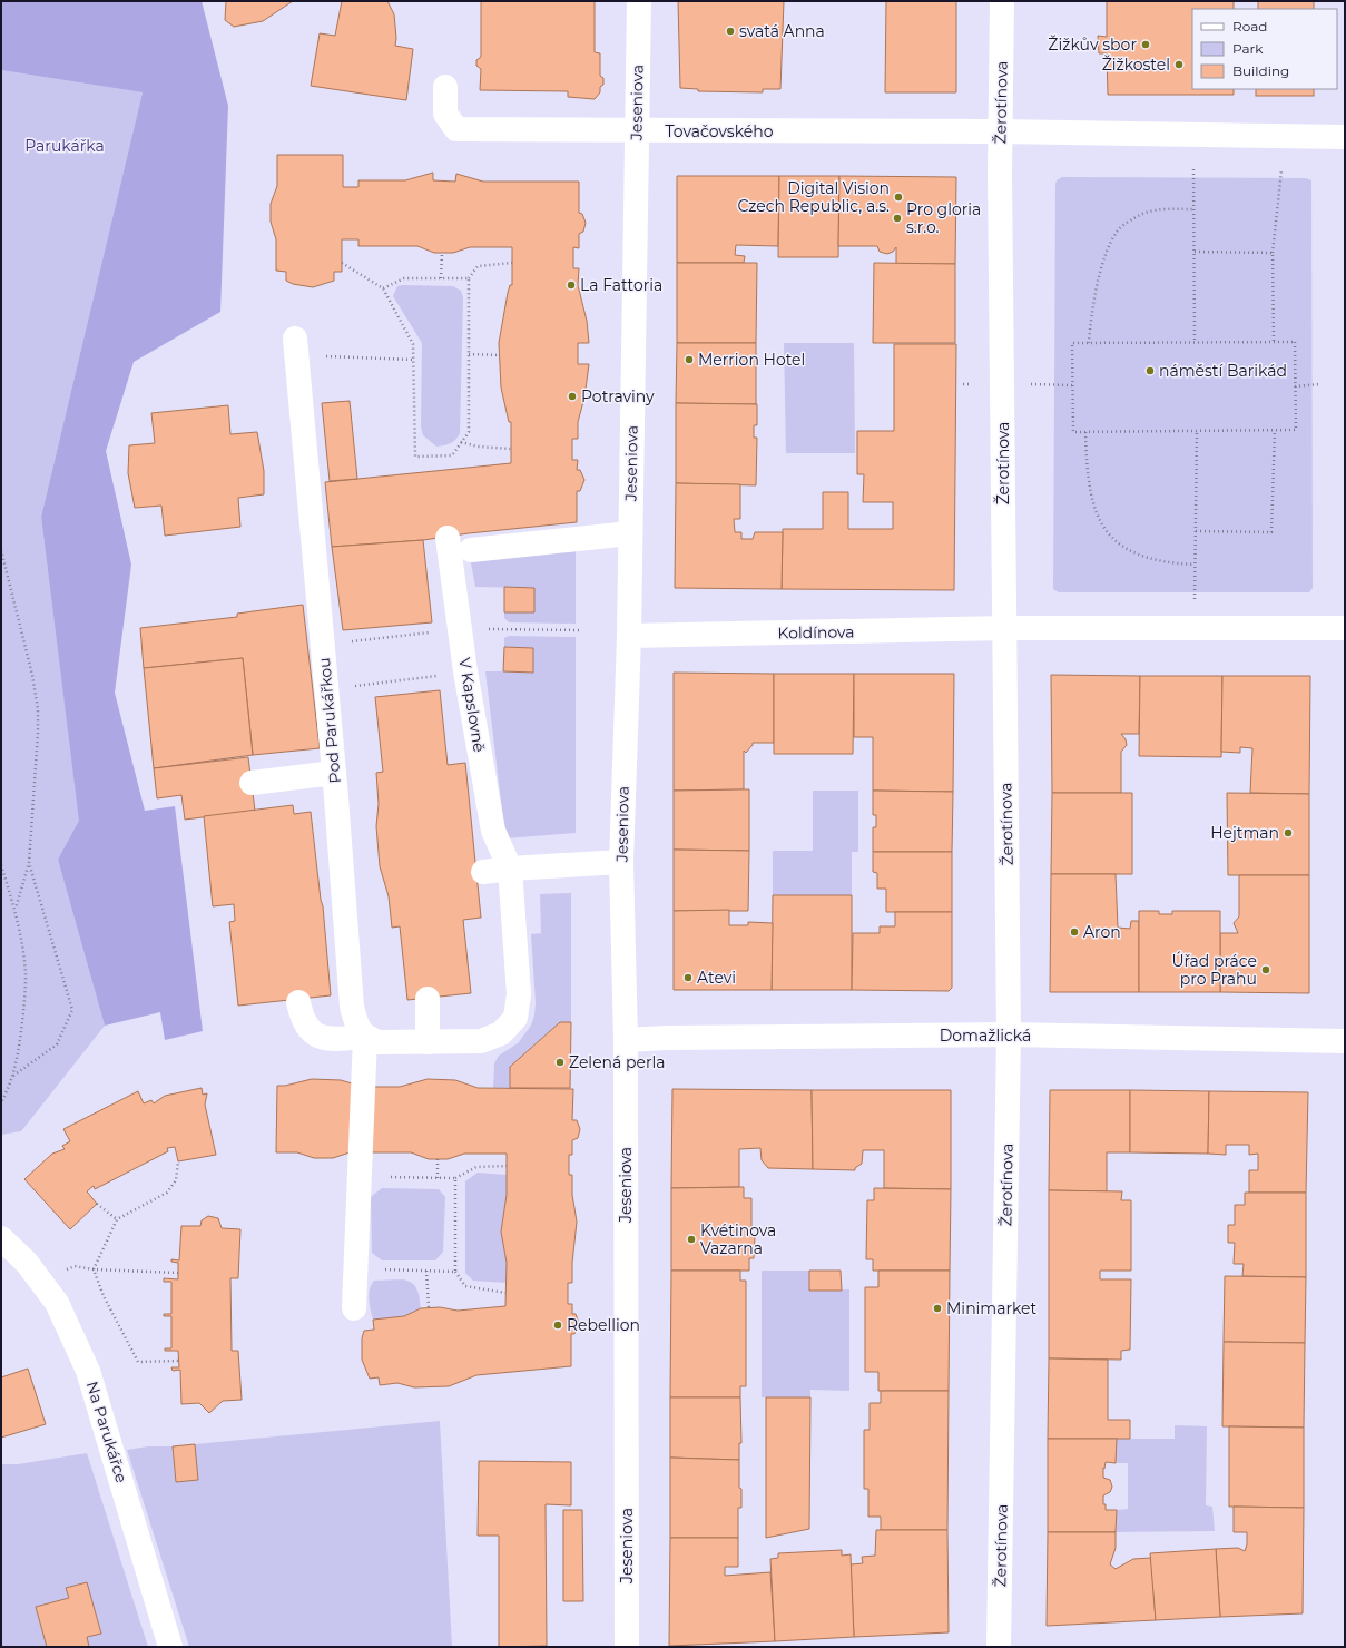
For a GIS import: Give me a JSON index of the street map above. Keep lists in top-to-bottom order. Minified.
{"streets":{"street":["Jeseniova","Žerotínova","Tovačovského","Koldínova","V Kapslovně","Pod Parukářkou","Domažlická","Na Parukářce"]},"crossings":[["Jeseniova","Tovačovského"],["Jeseniova","Koldínova"],["Jeseniova","Domažlická"],["Žerotínova","Tovačovského"],["Žerotínova","Koldínova"],["Žerotínova","Domažlická"]],"parks":["Parukářka"],"places":["svatá Anna","Žižkův sbor","Žižkostel","Digital Vision Czech Republic, a.s.","Pro gloria s.r.o.","La Fattoria","Merrion Hotel","náměstí Barikád","Potraviny","Hejtman","Aron","Úřad práce pro Prahu","Atevi","Zelená perla","Kvétinova Vazarna","Minimarket","Rebellion"],"legend":["Road","Park","Building"]}
